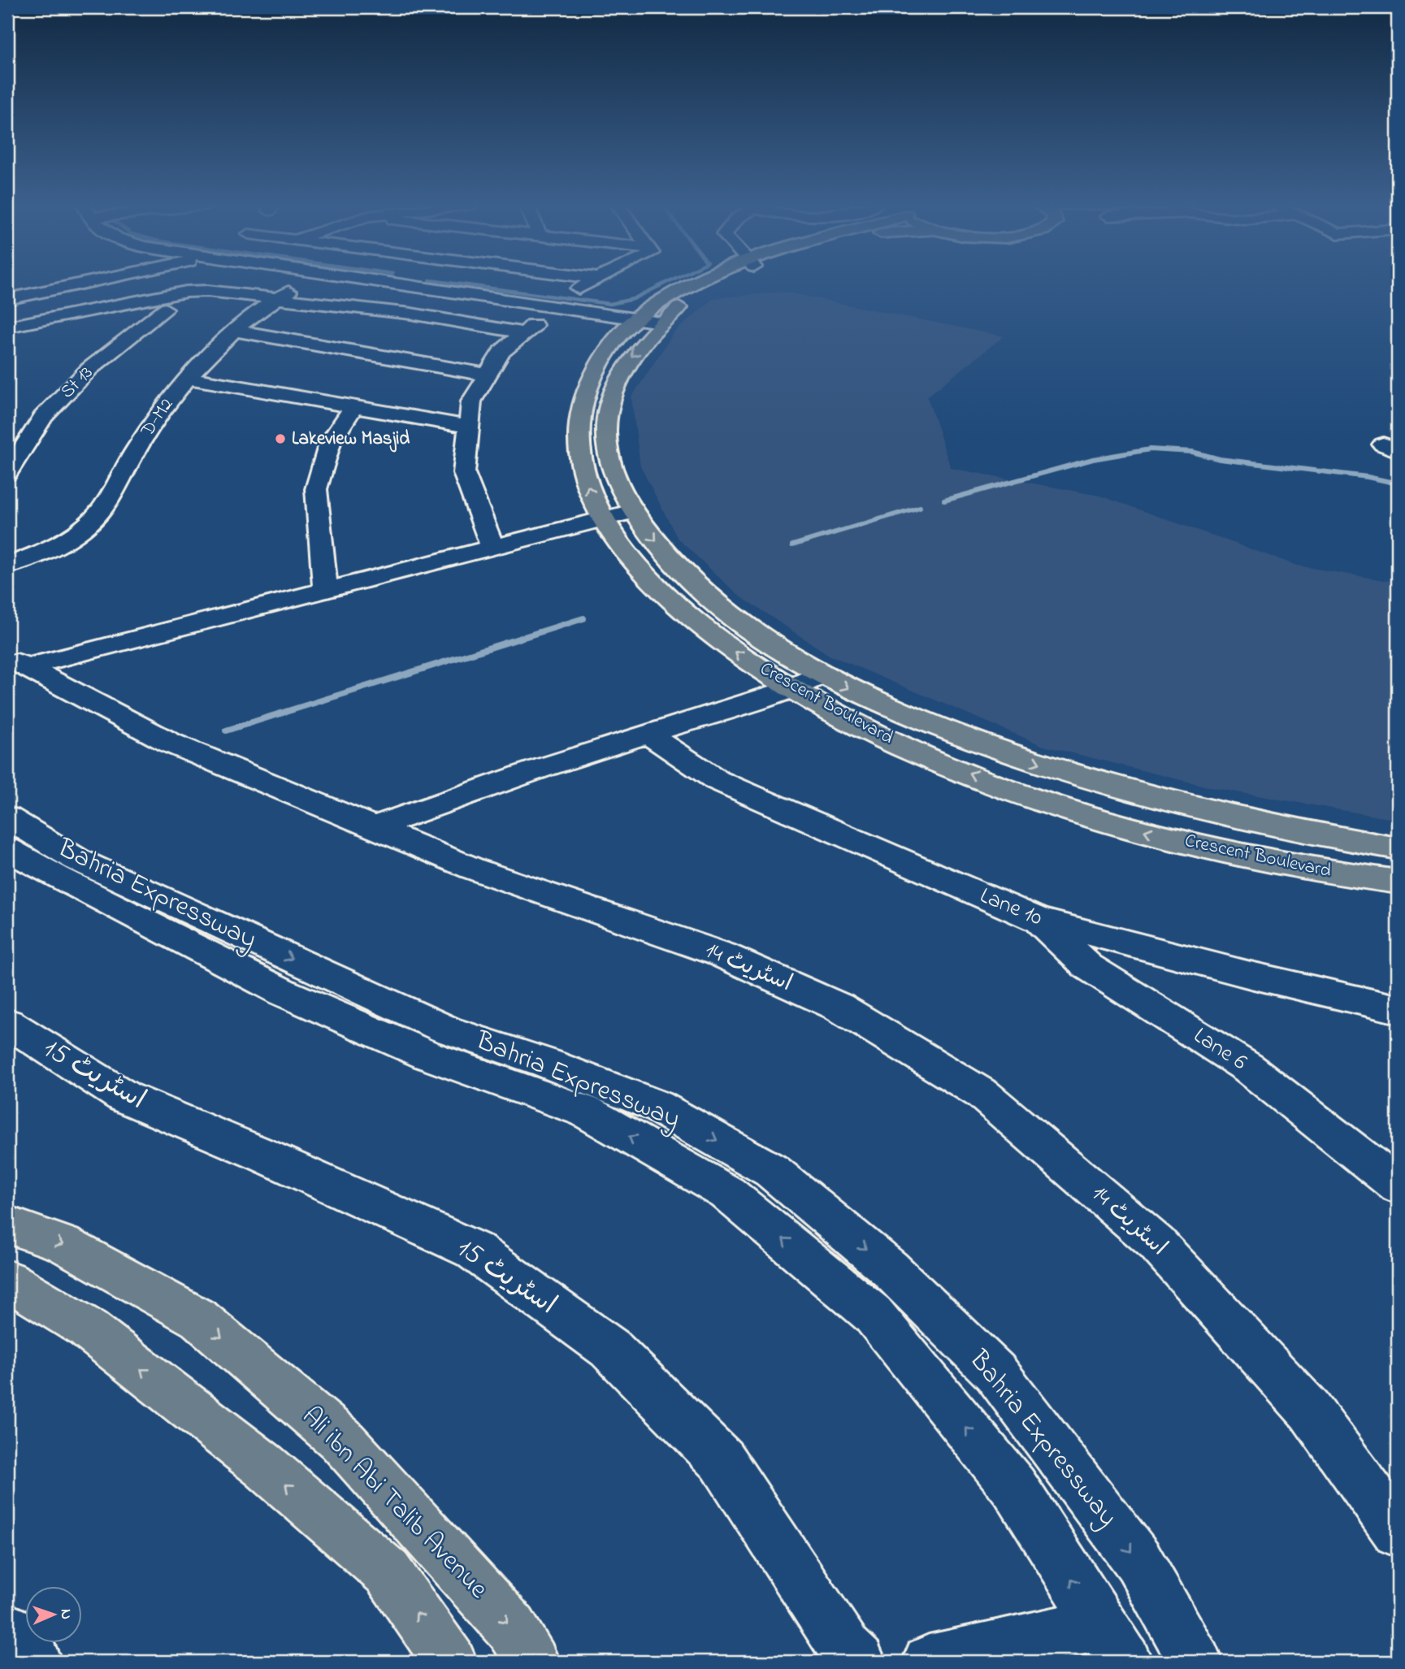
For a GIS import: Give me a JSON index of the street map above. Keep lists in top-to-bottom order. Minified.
{"streets":{"main road":["Crescent Boulevard","Ali ibn Abi Talib Avenue"],"street":["St 13","D-M2","Bahria Expressway","Lane 10","اسٹریٹ 14","Lane 6","اسٹریٹ 15"]},"crossings":[["Lane 10","Lane 6"]],"places":["Lakeview Masjid"],"north":"right"}
